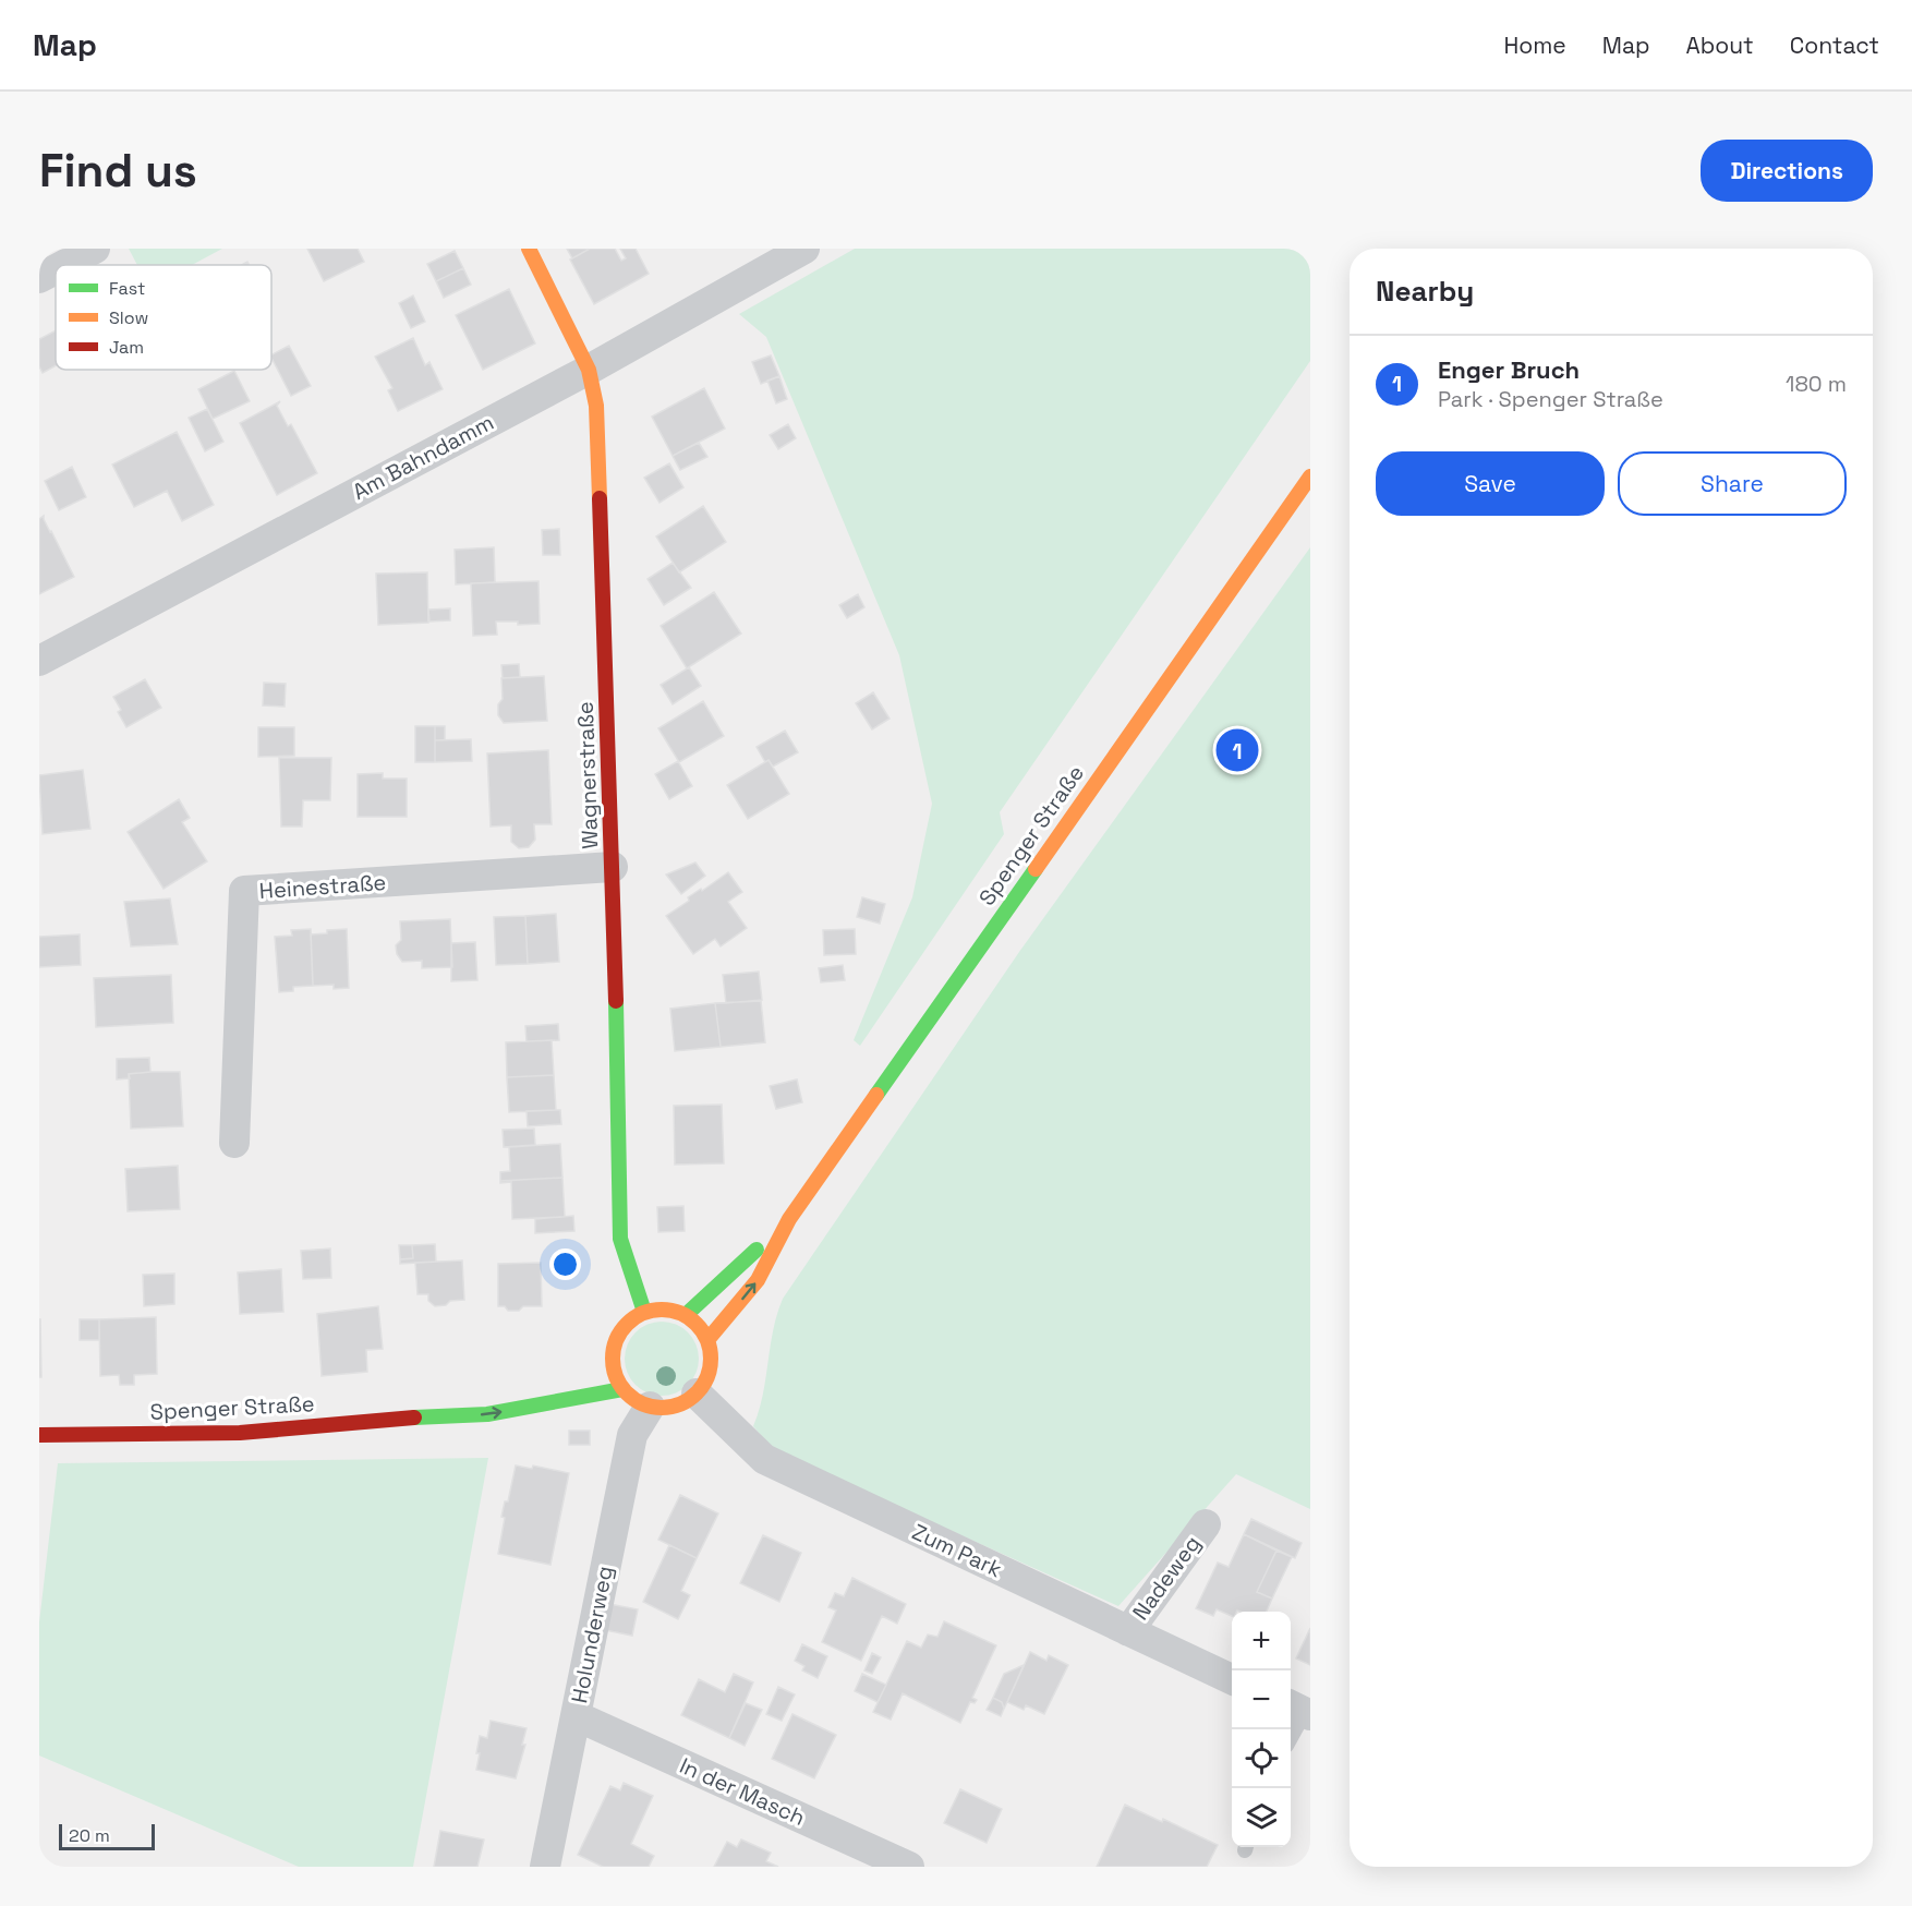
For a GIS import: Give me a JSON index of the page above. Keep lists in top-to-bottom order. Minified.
{"streets":{"street":["Am Bahndamm","Wagnerstraße","Spenger Straße","Heinestraße","Zum Park","Nadeweg","Holunderweg","In der Masch"]},"crossings":[["Am Bahndamm","Wagnerstraße"],["Wagnerstraße","Spenger Straße"],["Wagnerstraße","Heinestraße"],["Wagnerstraße","Zum Park"],["Wagnerstraße","Holunderweg"],["Spenger Straße","Zum Park"],["Spenger Straße","Holunderweg"],["Zum Park","Nadeweg"],["Zum Park","Holunderweg"],["Holunderweg","In der Masch"]],"legend":["Fast","Slow","Jam"],"scale_bar":"20 m","page":{"header":"Map","nav":["Home","Map","About","Contact"],"buttons":["Directions",["Save","Share"]],"title":"Find us","heading":"Nearby","list":[{"mark":"1","name":"Enger Bruch","note":"Park · Spenger Straße","value":"180 m"}],"pins":"1","map_buttons":["+","−"],"scale":"20 m"}}
